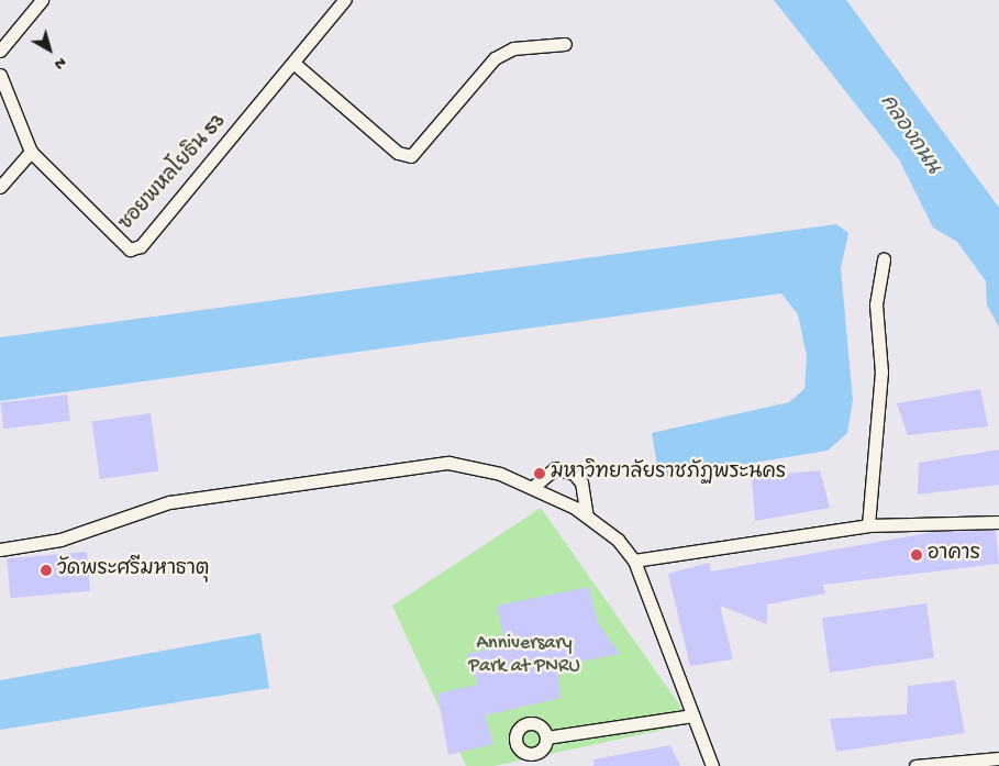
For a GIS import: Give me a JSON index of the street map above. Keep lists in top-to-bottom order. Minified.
{"streets":{"street":["ซอยพหลโยธิน 53"]},"water":["คลองถนน"],"parks":["Anniversary Park at PNRU"],"places":["มหาวิทยาลัยราชภัฏพระนคร","อาคาร","วัดพระศรีมหาธาตุ"],"north":"bottom right"}
